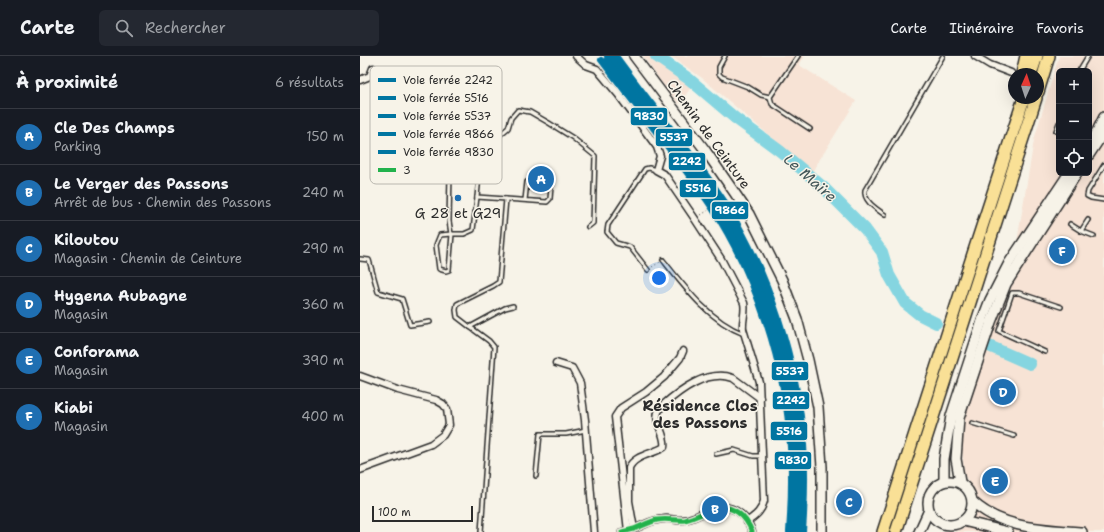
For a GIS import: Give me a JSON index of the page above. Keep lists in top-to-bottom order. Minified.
{"streets":{"main road":["Chemin de Ceinture"]},"districts":["Résidence Clos des Passons"],"water":["Le Maïre"],"places":["G 28 et G29"],"lines":["rail line 2242","rail line 5537","rail line 9866","rail line 5516","rail line 9830","transit line 3"],"legend":["Voie ferrée 2242","Voie ferrée 5516","Voie ferrée 5537","Voie ferrée 9866","Voie ferrée 9830","3"],"scale_bar":"100 m","north":"top","page":{"header":"Carte","search":"Rechercher","nav":["Carte","Itinéraire","Favoris"],"heading":["À proximité","6 résultats"],"map_buttons":["+","−"],"list":[{"mark":"A","name":"Cle Des Champs","note":"Parking","value":"150 m"},{"mark":"B","name":"Le Verger des Passons","note":"Arrêt de bus · Chemin des Passons","value":"240 m"},{"mark":"C","name":"Kiloutou","note":"Magasin · Chemin de Ceinture","value":"290 m"},{"mark":"D","name":"Hygena Aubagne","note":"Magasin","value":"360 m"},{"mark":"E","name":"Conforama","note":"Magasin","value":"390 m"},{"mark":"F","name":"Kiabi","note":"Magasin","value":"400 m"}],"pins":["A","F","D","E","C","B"],"scale":"100 m"}}
